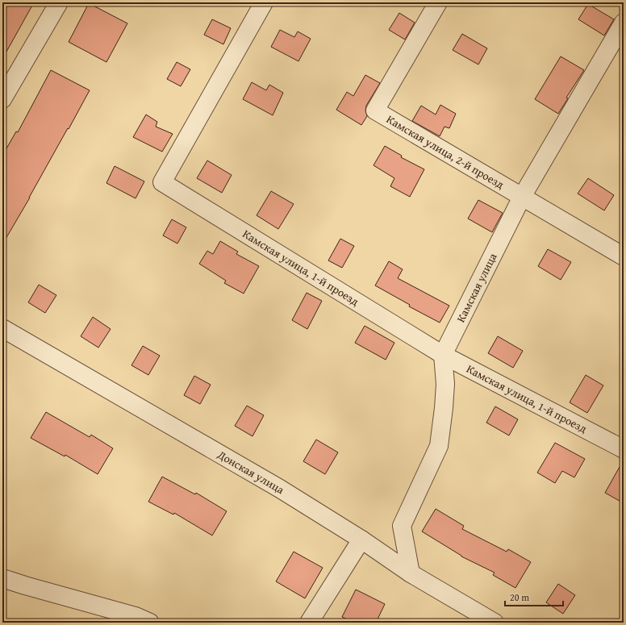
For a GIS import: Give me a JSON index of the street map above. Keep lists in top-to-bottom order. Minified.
{"streets":{"street":["Камская улица, 2-й проезд","Камская улица, 1-й проезд","Камская улица","Донская улица"]},"crossings":[["Камская улица, 2-й проезд","Камская улица"],["Камская улица, 1-й проезд","Камская улица"]],"scale_bar":"20 m"}
